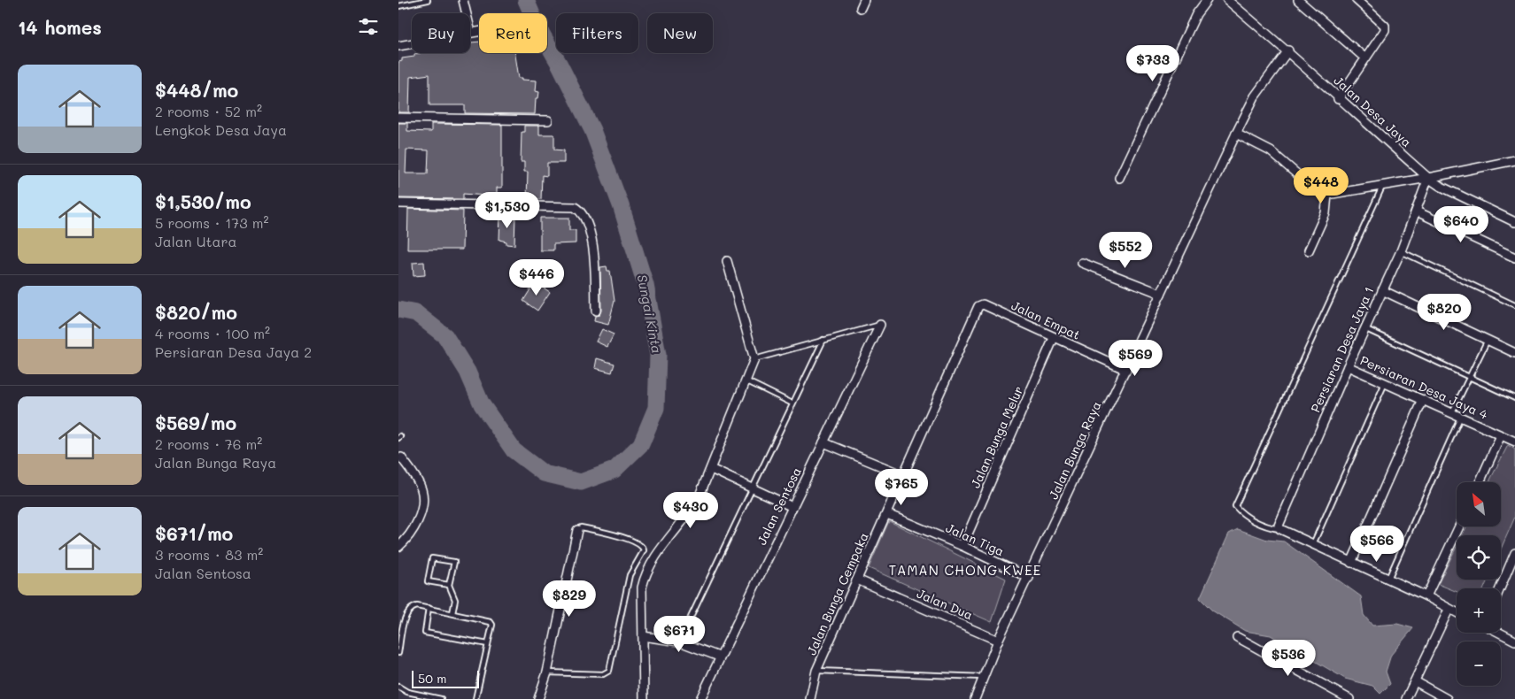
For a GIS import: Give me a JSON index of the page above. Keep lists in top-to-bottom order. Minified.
{"streets":{"street":["Jalan Desa Jaya","Jalan Empat","Persiaran Desa Jaya 1","Persiaran Desa Jaya 4","Jalan Bunga Melur","Jalan Bunga Raya","Jalan Sentosa","Jalan Tiga","Jalan Bunga Cempaka","Jalan Dua"]},"crossings":[["Jalan Desa Jaya","Persiaran Desa Jaya 1"],["Jalan Desa Jaya","Jalan Bunga Raya"],["Jalan Empat","Jalan Bunga Melur"],["Jalan Empat","Jalan Bunga Raya"],["Jalan Empat","Jalan Bunga Cempaka"],["Persiaran Desa Jaya 1","Persiaran Desa Jaya 4"],["Jalan Bunga Melur","Jalan Tiga"],["Jalan Bunga Raya","Jalan Tiga"],["Jalan Bunga Raya","Jalan Dua"],["Jalan Tiga","Jalan Bunga Cempaka"],["Jalan Bunga Cempaka","Jalan Dua"]],"districts":["TAMAN CHONG KWEE"],"water":["Sungai Kinta"],"scale_bar":"50 m","north":"top left","page":{"heading":"14 homes","chip":["Buy","Rent","Filters","New"],"price":["$733","$448","$1,530","$640","$552","$446","$820","$569","$765","$430","$566","$829","$671","$536"],"list":[{"name":"$448/mo","note":"2 rooms · 52 m² · Lengkok Desa Jaya"},{"name":"$1,530/mo","note":"5 rooms · 173 m² · Jalan Utara"},{"name":"$820/mo","note":"4 rooms · 100 m² · Persiaran Desa Jaya 2"},{"name":"$569/mo","note":"2 rooms · 76 m² · Jalan Bunga Raya"},{"name":"$671/mo","note":"3 rooms · 83 m² · Jalan Sentosa"}],"map_buttons":["+","−"],"scale":"50 m"}}
